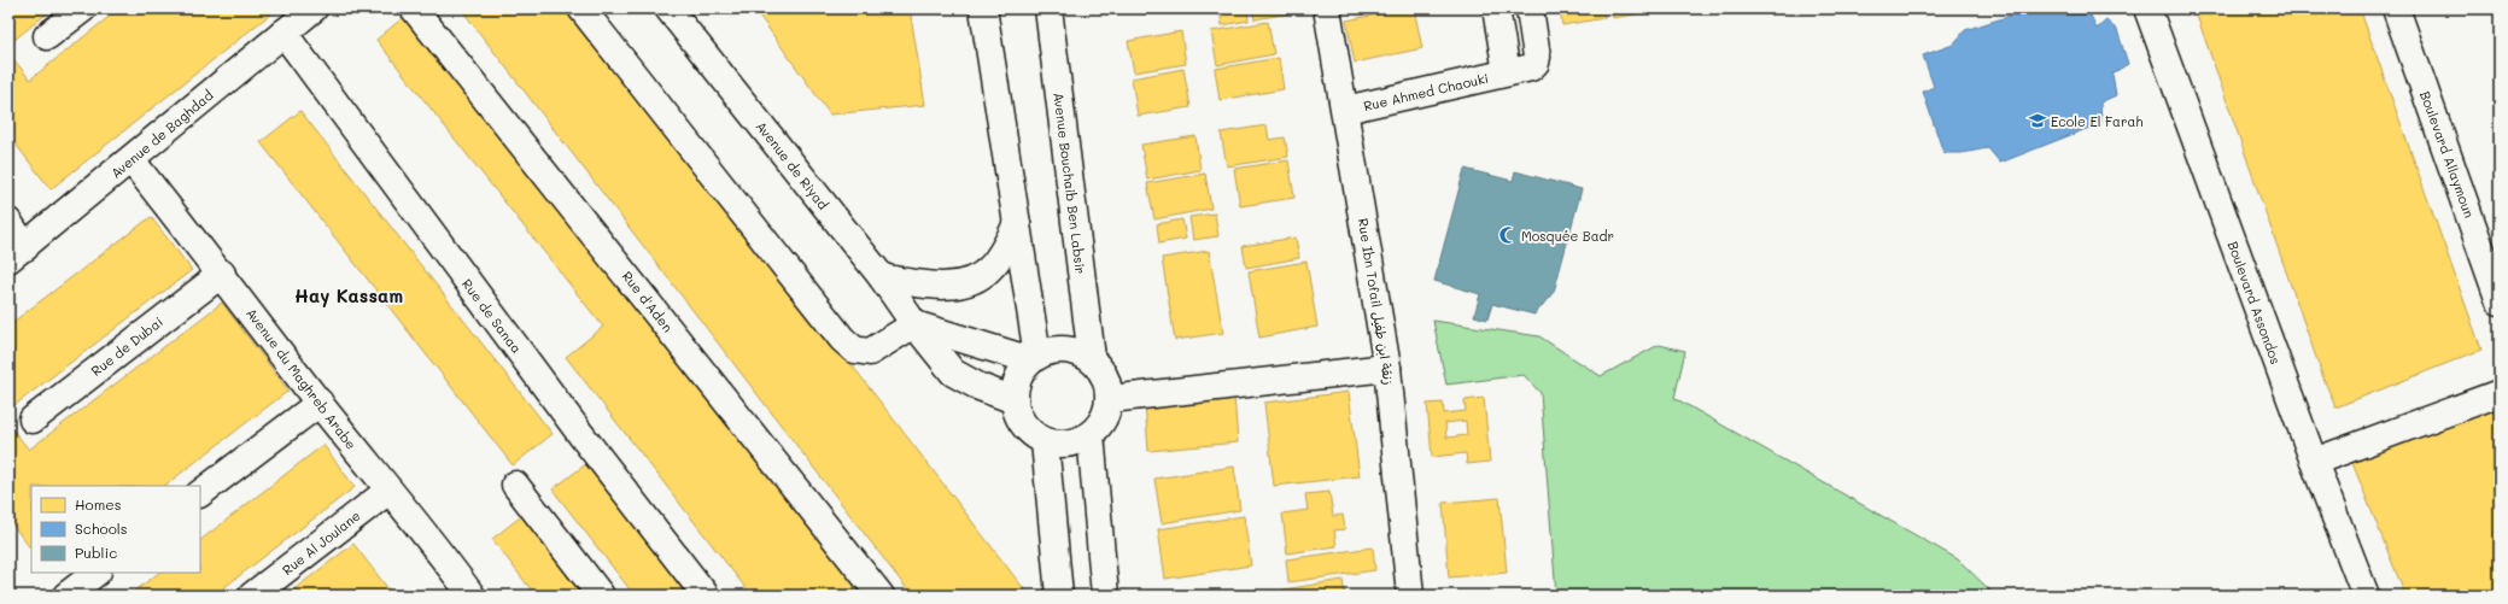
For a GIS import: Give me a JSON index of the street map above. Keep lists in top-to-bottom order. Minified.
{"streets":{"street":["Rue Ahmed Chaouki","Avenue de Baghdad","Boulevard Allaymoun","Avenue de Riyad","Avenue Bouchaib Ben Labsir","Rue d'Aden","Rue Ibn Tofail زنقة ابن طفيل","Boulevard Assondos","Rue de Sanaa","Rue de Dubai","Avenue du Maghreb Arabe","Rue Al Joulane"]},"crossings":[["Rue Ahmed Chaouki","Rue Ibn Tofail زنقة ابن طفيل"],["Avenue de Baghdad","Rue de Sanaa"],["Avenue de Baghdad","Avenue du Maghreb Arabe"],["Avenue de Riyad","Avenue Bouchaib Ben Labsir"],["Rue de Dubai","Avenue du Maghreb Arabe"],["Avenue du Maghreb Arabe","Rue Al Joulane"]],"districts":["Hay Kassam"],"places":{"school or university":["Ecole El Farah"],"mosque":["Mosquée Badr"]},"legend":["Homes","Schools","Public"]}
